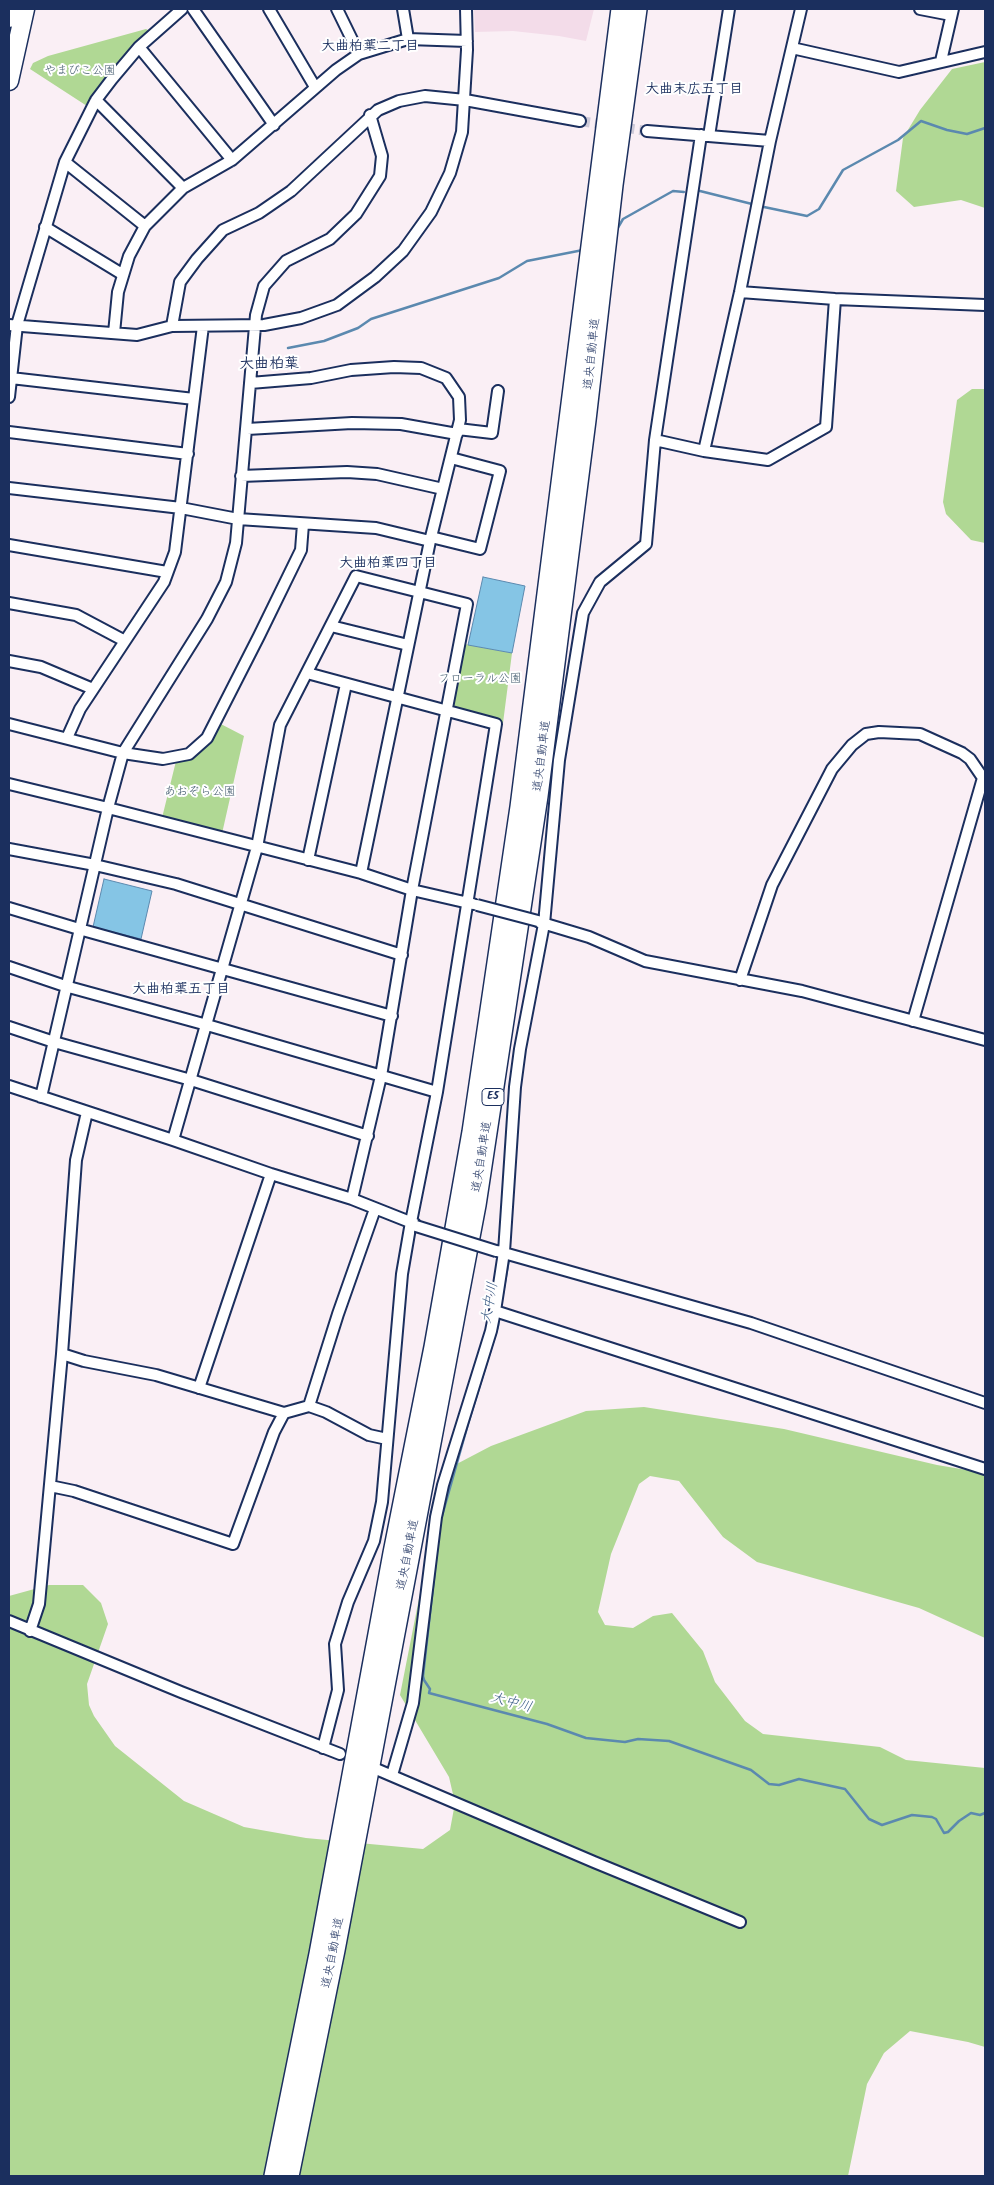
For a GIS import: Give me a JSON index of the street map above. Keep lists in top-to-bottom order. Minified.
{"streets":{"highway":["道央自動車道","E5"]},"districts":["大曲柏葉二丁目","大曲末広五丁目","大曲柏葉","大曲柏葉四丁目","大曲柏葉五丁目"],"water":["大中川"],"parks":["やまびこ公園","フローラル公園","あおぞら公園"]}
